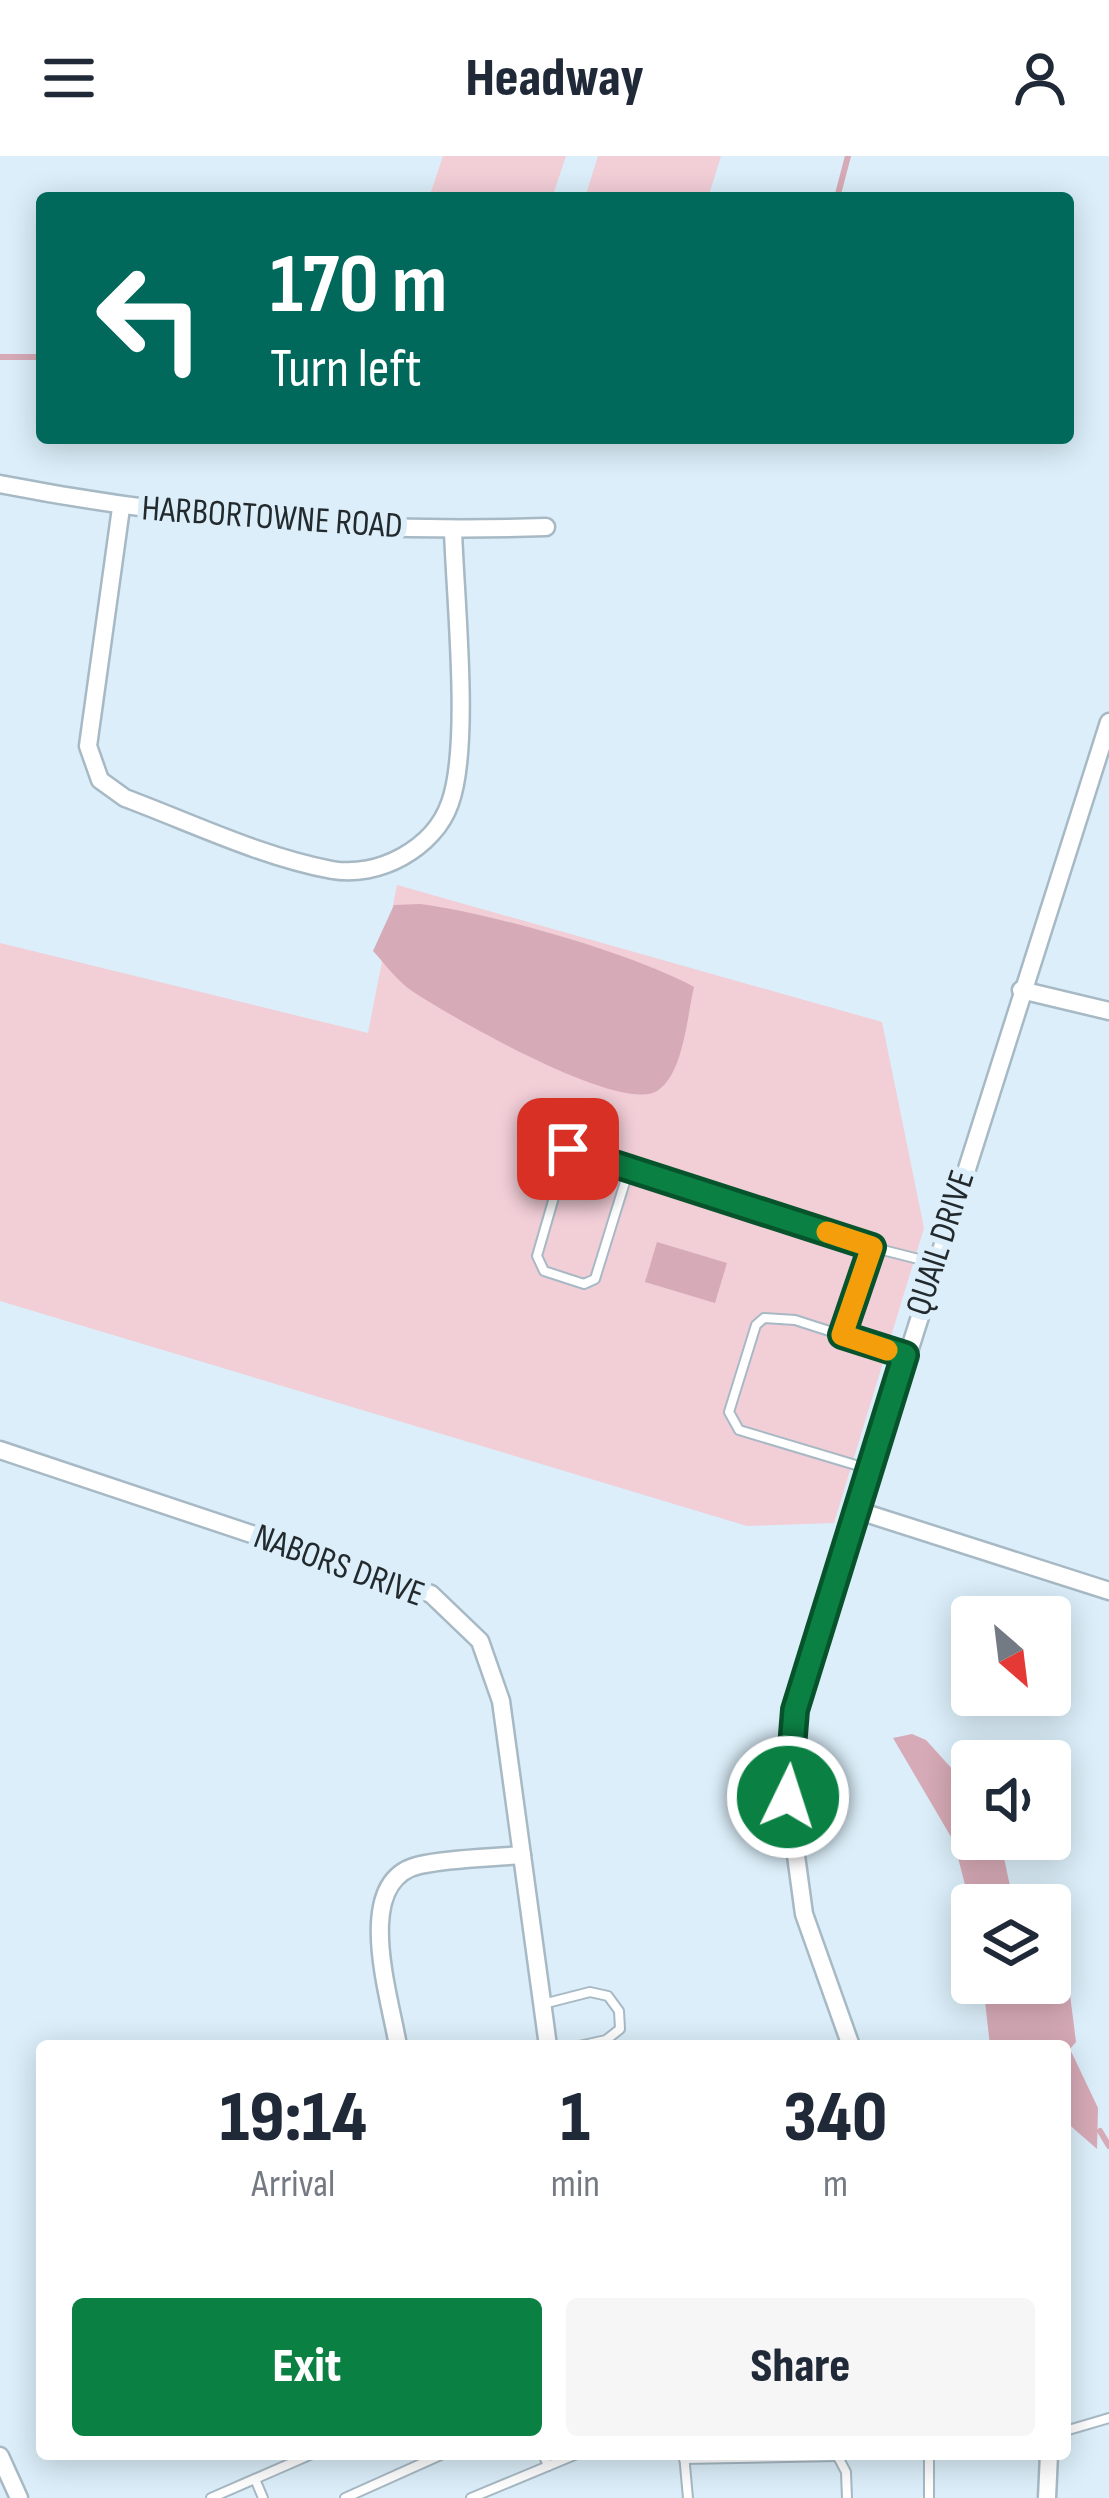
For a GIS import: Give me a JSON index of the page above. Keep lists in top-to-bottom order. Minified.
{"streets":{"street":["HARBORTOWNE ROAD","QUAIL DRIVE","NABORS DRIVE"]},"north":"bottom right","page":{"header":"Headway","turn":["170 m","Turn left"],"eta":["19:14","Arrival","1","min","340","m"],"buttons":["Exit","Share"]}}
